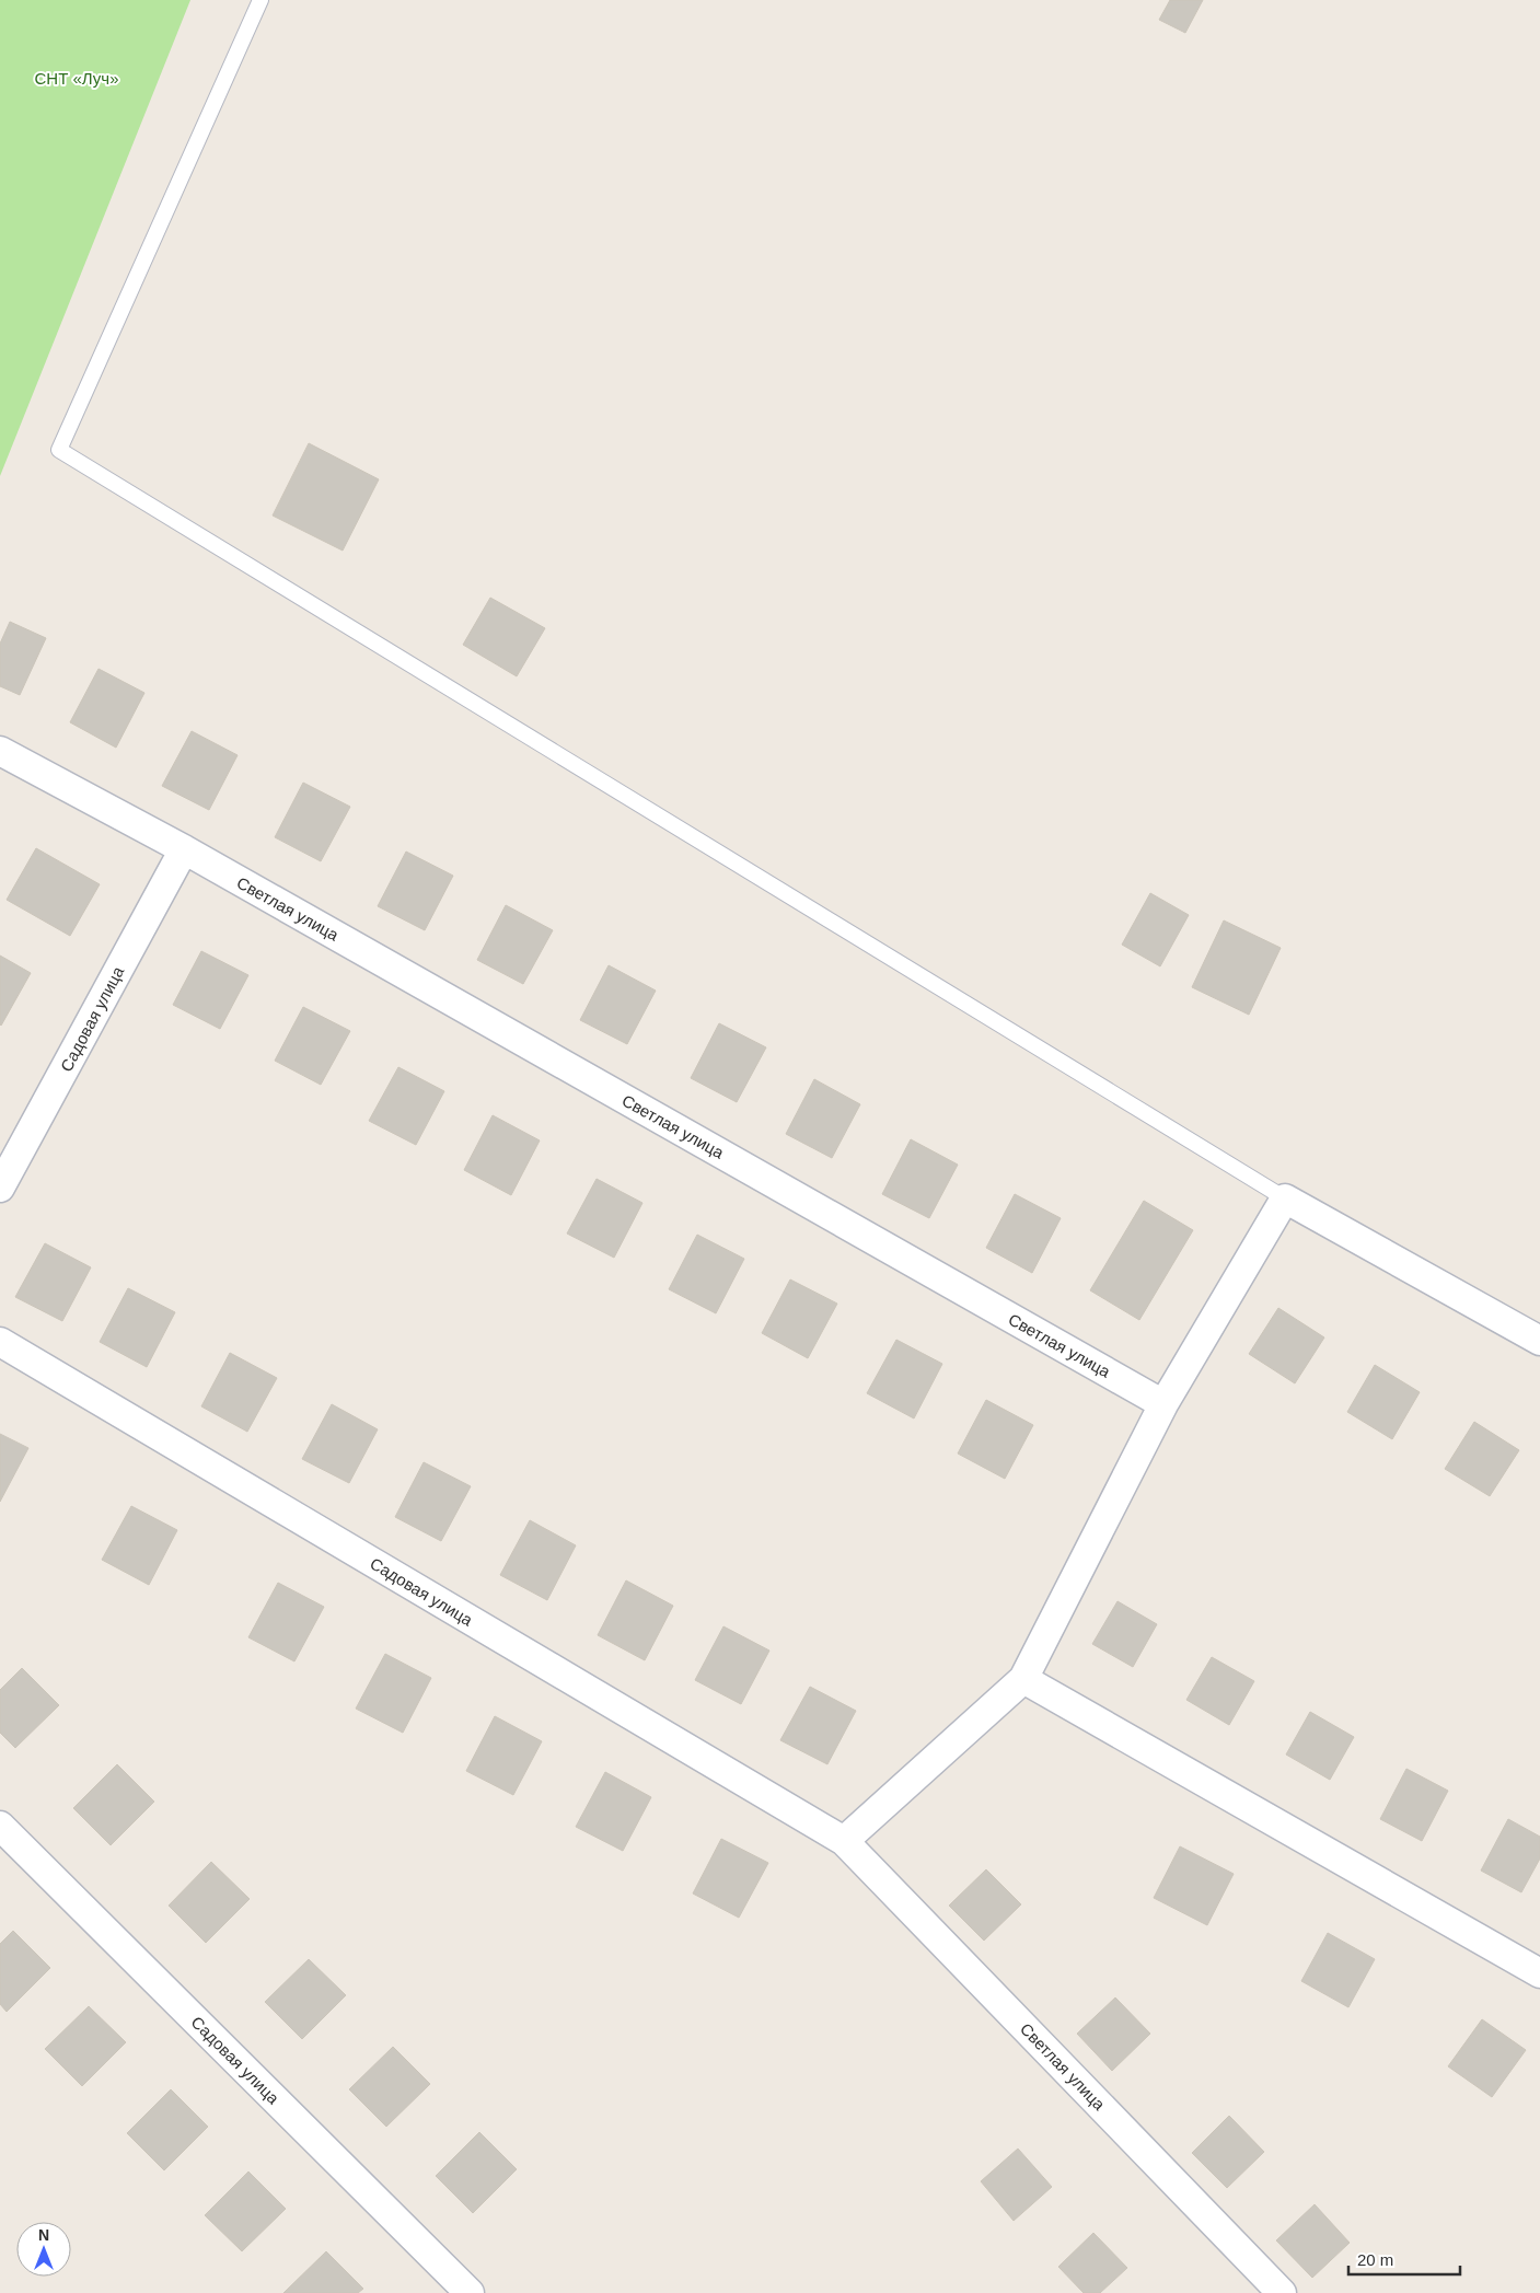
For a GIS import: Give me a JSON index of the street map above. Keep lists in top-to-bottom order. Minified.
{"streets":{"street":["Светлая улица","Садовая улица"]},"crossings":[["Светлая улица","Садовая улица"]],"parks":["СНТ «Луч»"],"scale_bar":"20 m","north":"top"}
